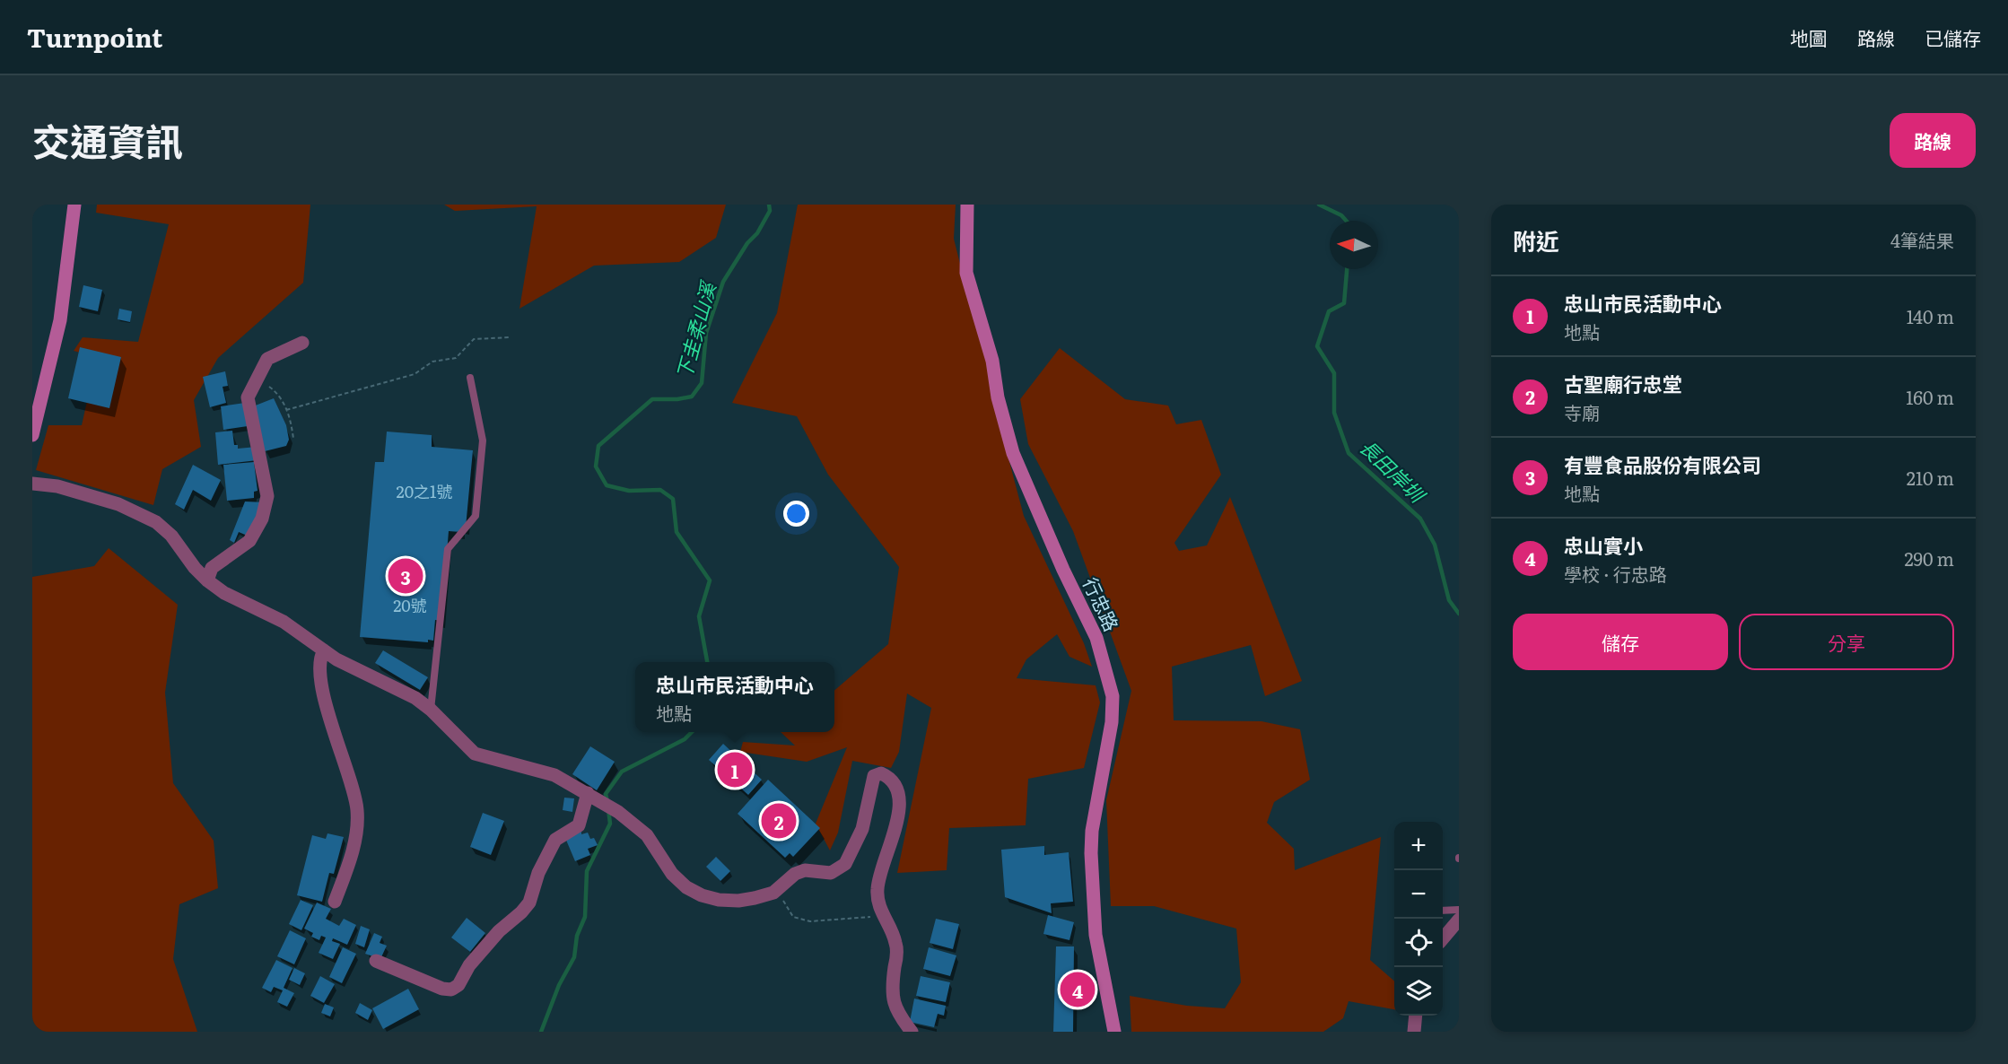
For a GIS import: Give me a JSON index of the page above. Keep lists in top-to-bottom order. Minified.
{"streets":{"street":["行忠路"]},"water":["下圭柔山溪","長田岸圳"],"house_numbers":["20之1號","20號"],"north":"left","page":{"header":"Turnpoint","nav":["地圖","路線","已儲存"],"title":"交通資訊","buttons":["路線",["儲存","分享"]],"heading":["附近","4筆結果"],"list":[{"mark":"1","name":"忠山市民活動中心","note":"地點","value":"140 m"},{"mark":"2","name":"古聖廟行忠堂","note":"寺廟","value":"160 m"},{"mark":"3","name":"有豐食品股份有限公司","note":"地點","value":"210 m"},{"mark":"4","name":"忠山實小","note":"學校 · 行忠路","value":"290 m"}],"pins":["3","1","2","4"],"popup":["忠山市民活動中心","地點"],"map_buttons":["+","−"]}}
